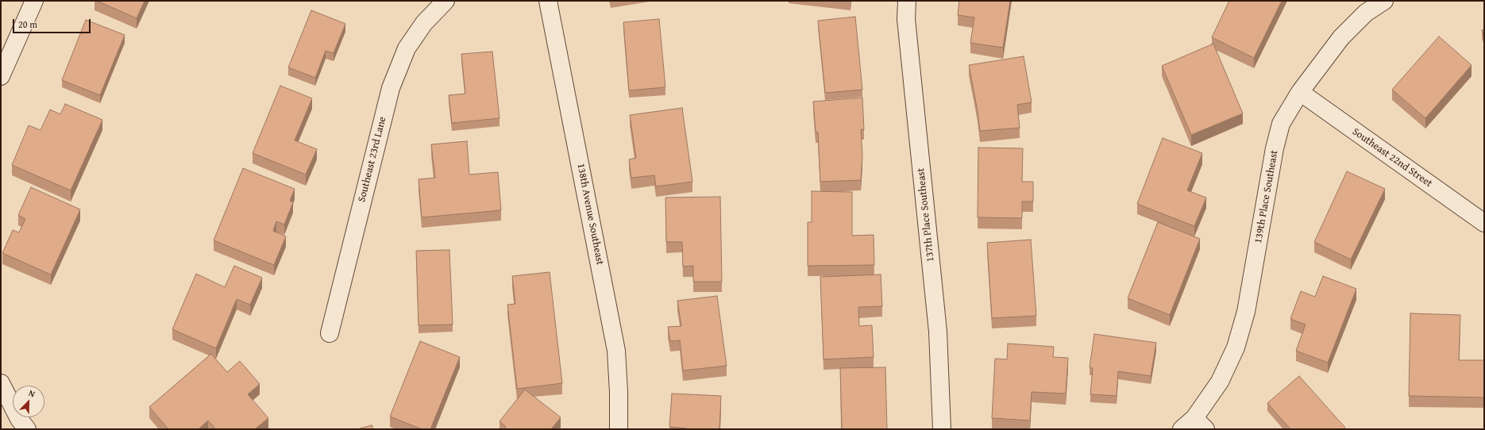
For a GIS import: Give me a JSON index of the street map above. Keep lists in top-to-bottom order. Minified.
{"streets":{"street":["Southeast 22nd Street","Southeast 23rd Lane","139th Place Southeast","138th Avenue Southeast","137th Place Southeast"]},"crossings":[["Southeast 22nd Street","139th Place Southeast"]],"scale_bar":"20 m","north":"top right"}
